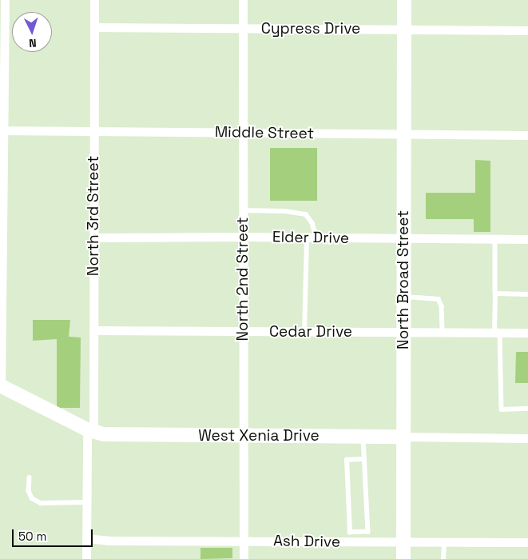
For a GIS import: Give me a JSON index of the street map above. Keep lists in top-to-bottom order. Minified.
{"streets":{"main road":["North Broad Street","West Xenia Drive"],"street":["Cypress Drive","Middle Street","North 3rd Street","Elder Drive","North 2nd Street","Cedar Drive","Ash Drive"]},"crossings":[["Cypress Drive","North 3rd Street"],["Cypress Drive","North 2nd Street"],["Cypress Drive","North Broad Street"],["Middle Street","North 3rd Street"],["Middle Street","North 2nd Street"],["Middle Street","North Broad Street"],["North 3rd Street","Elder Drive"],["North 3rd Street","Cedar Drive"],["North 3rd Street","West Xenia Drive"],["North 3rd Street","Ash Drive"],["Elder Drive","North 2nd Street"],["Elder Drive","North Broad Street"],["North 2nd Street","Cedar Drive"],["North 2nd Street","West Xenia Drive"],["North 2nd Street","Ash Drive"],["North Broad Street","Cedar Drive"],["North Broad Street","West Xenia Drive"],["North Broad Street","Ash Drive"]],"scale_bar":"50 m","north":"bottom"}
